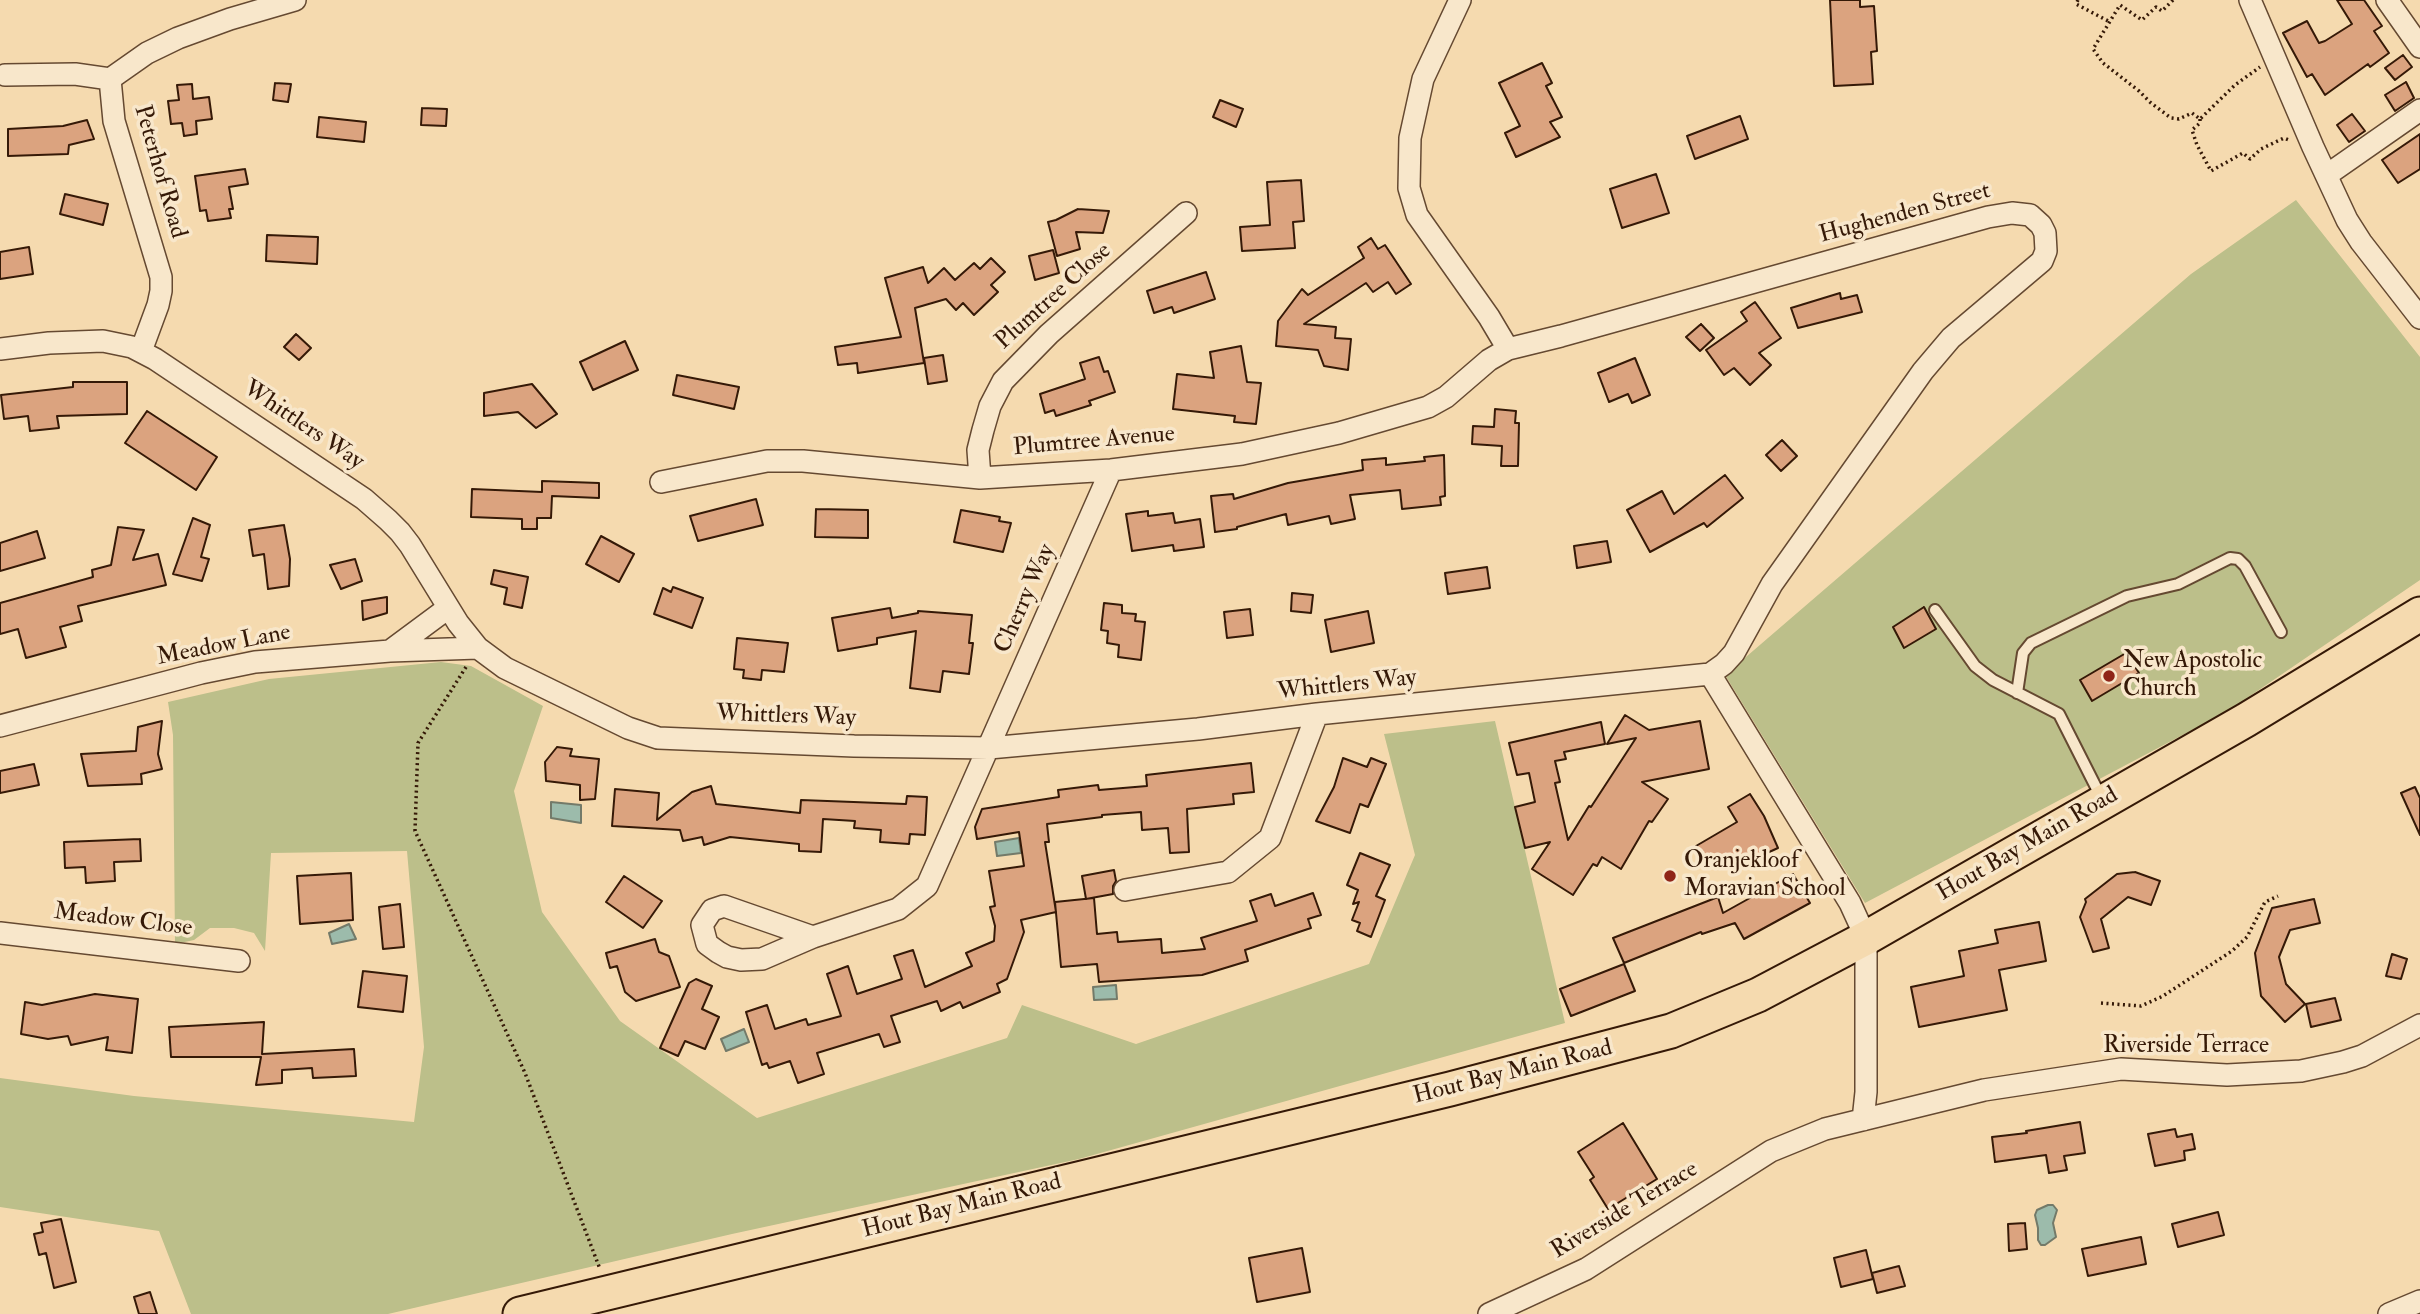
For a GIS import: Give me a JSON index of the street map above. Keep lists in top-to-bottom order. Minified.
{"streets":{"main road":["Hout Bay Main Road"],"street":["Peterhof Road","Hughenden Street","Plumtree Close","Whittlers Way","Plumtree Avenue","Cherry Way","Meadow Lane","Meadow Close","Riverside Terrace"]},"crossings":[["Peterhof Road","Whittlers Way"],["Hughenden Street","Whittlers Way"],["Hughenden Street","Plumtree Avenue"],["Plumtree Close","Plumtree Avenue"],["Whittlers Way","Cherry Way"],["Whittlers Way","Meadow Lane"],["Plumtree Avenue","Cherry Way"]],"places":["New Apostolic Church","Oranjekloof Moravian School"]}
